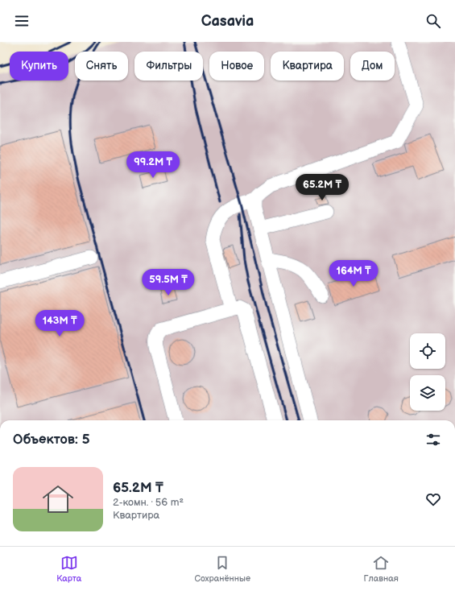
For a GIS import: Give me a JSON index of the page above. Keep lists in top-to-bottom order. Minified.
{"page":{"header":"Casavia","chip":["Купить","Снять","Фильтры","Новое","Квартира","Дом"],"price":["99.2M ₸","65.2M ₸","164M ₸","59.5M ₸","143M ₸"],"heading":"Объектов: 5","list":[{"name":"65.2M ₸","note":"2-комн. · 56 m² · Квартира"}],"tabs":["Карта","Сохранённые","Главная"]}}
